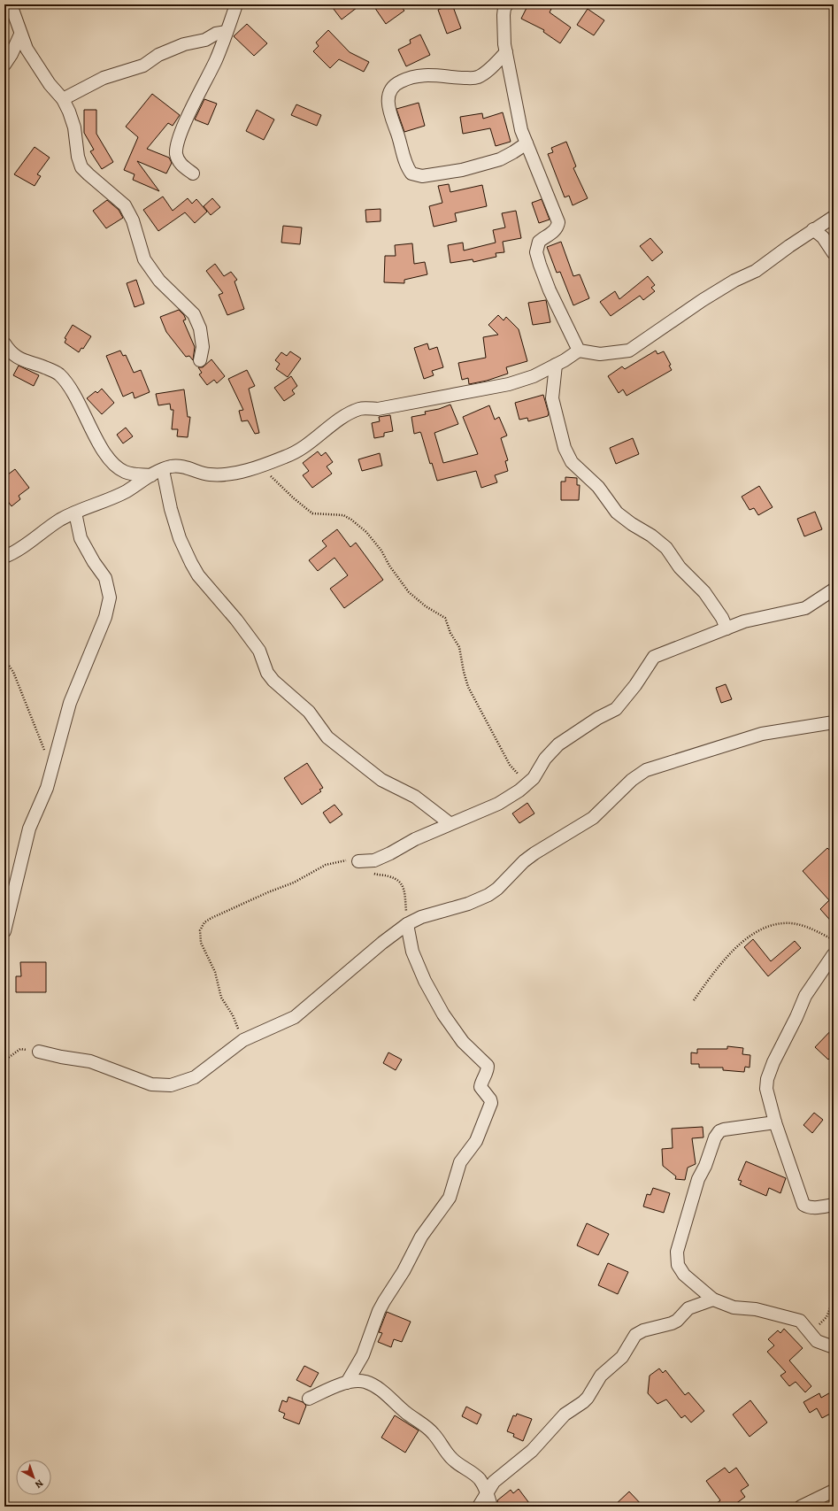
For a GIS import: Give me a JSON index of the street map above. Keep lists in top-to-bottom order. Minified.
{"north":"bottom right"}
